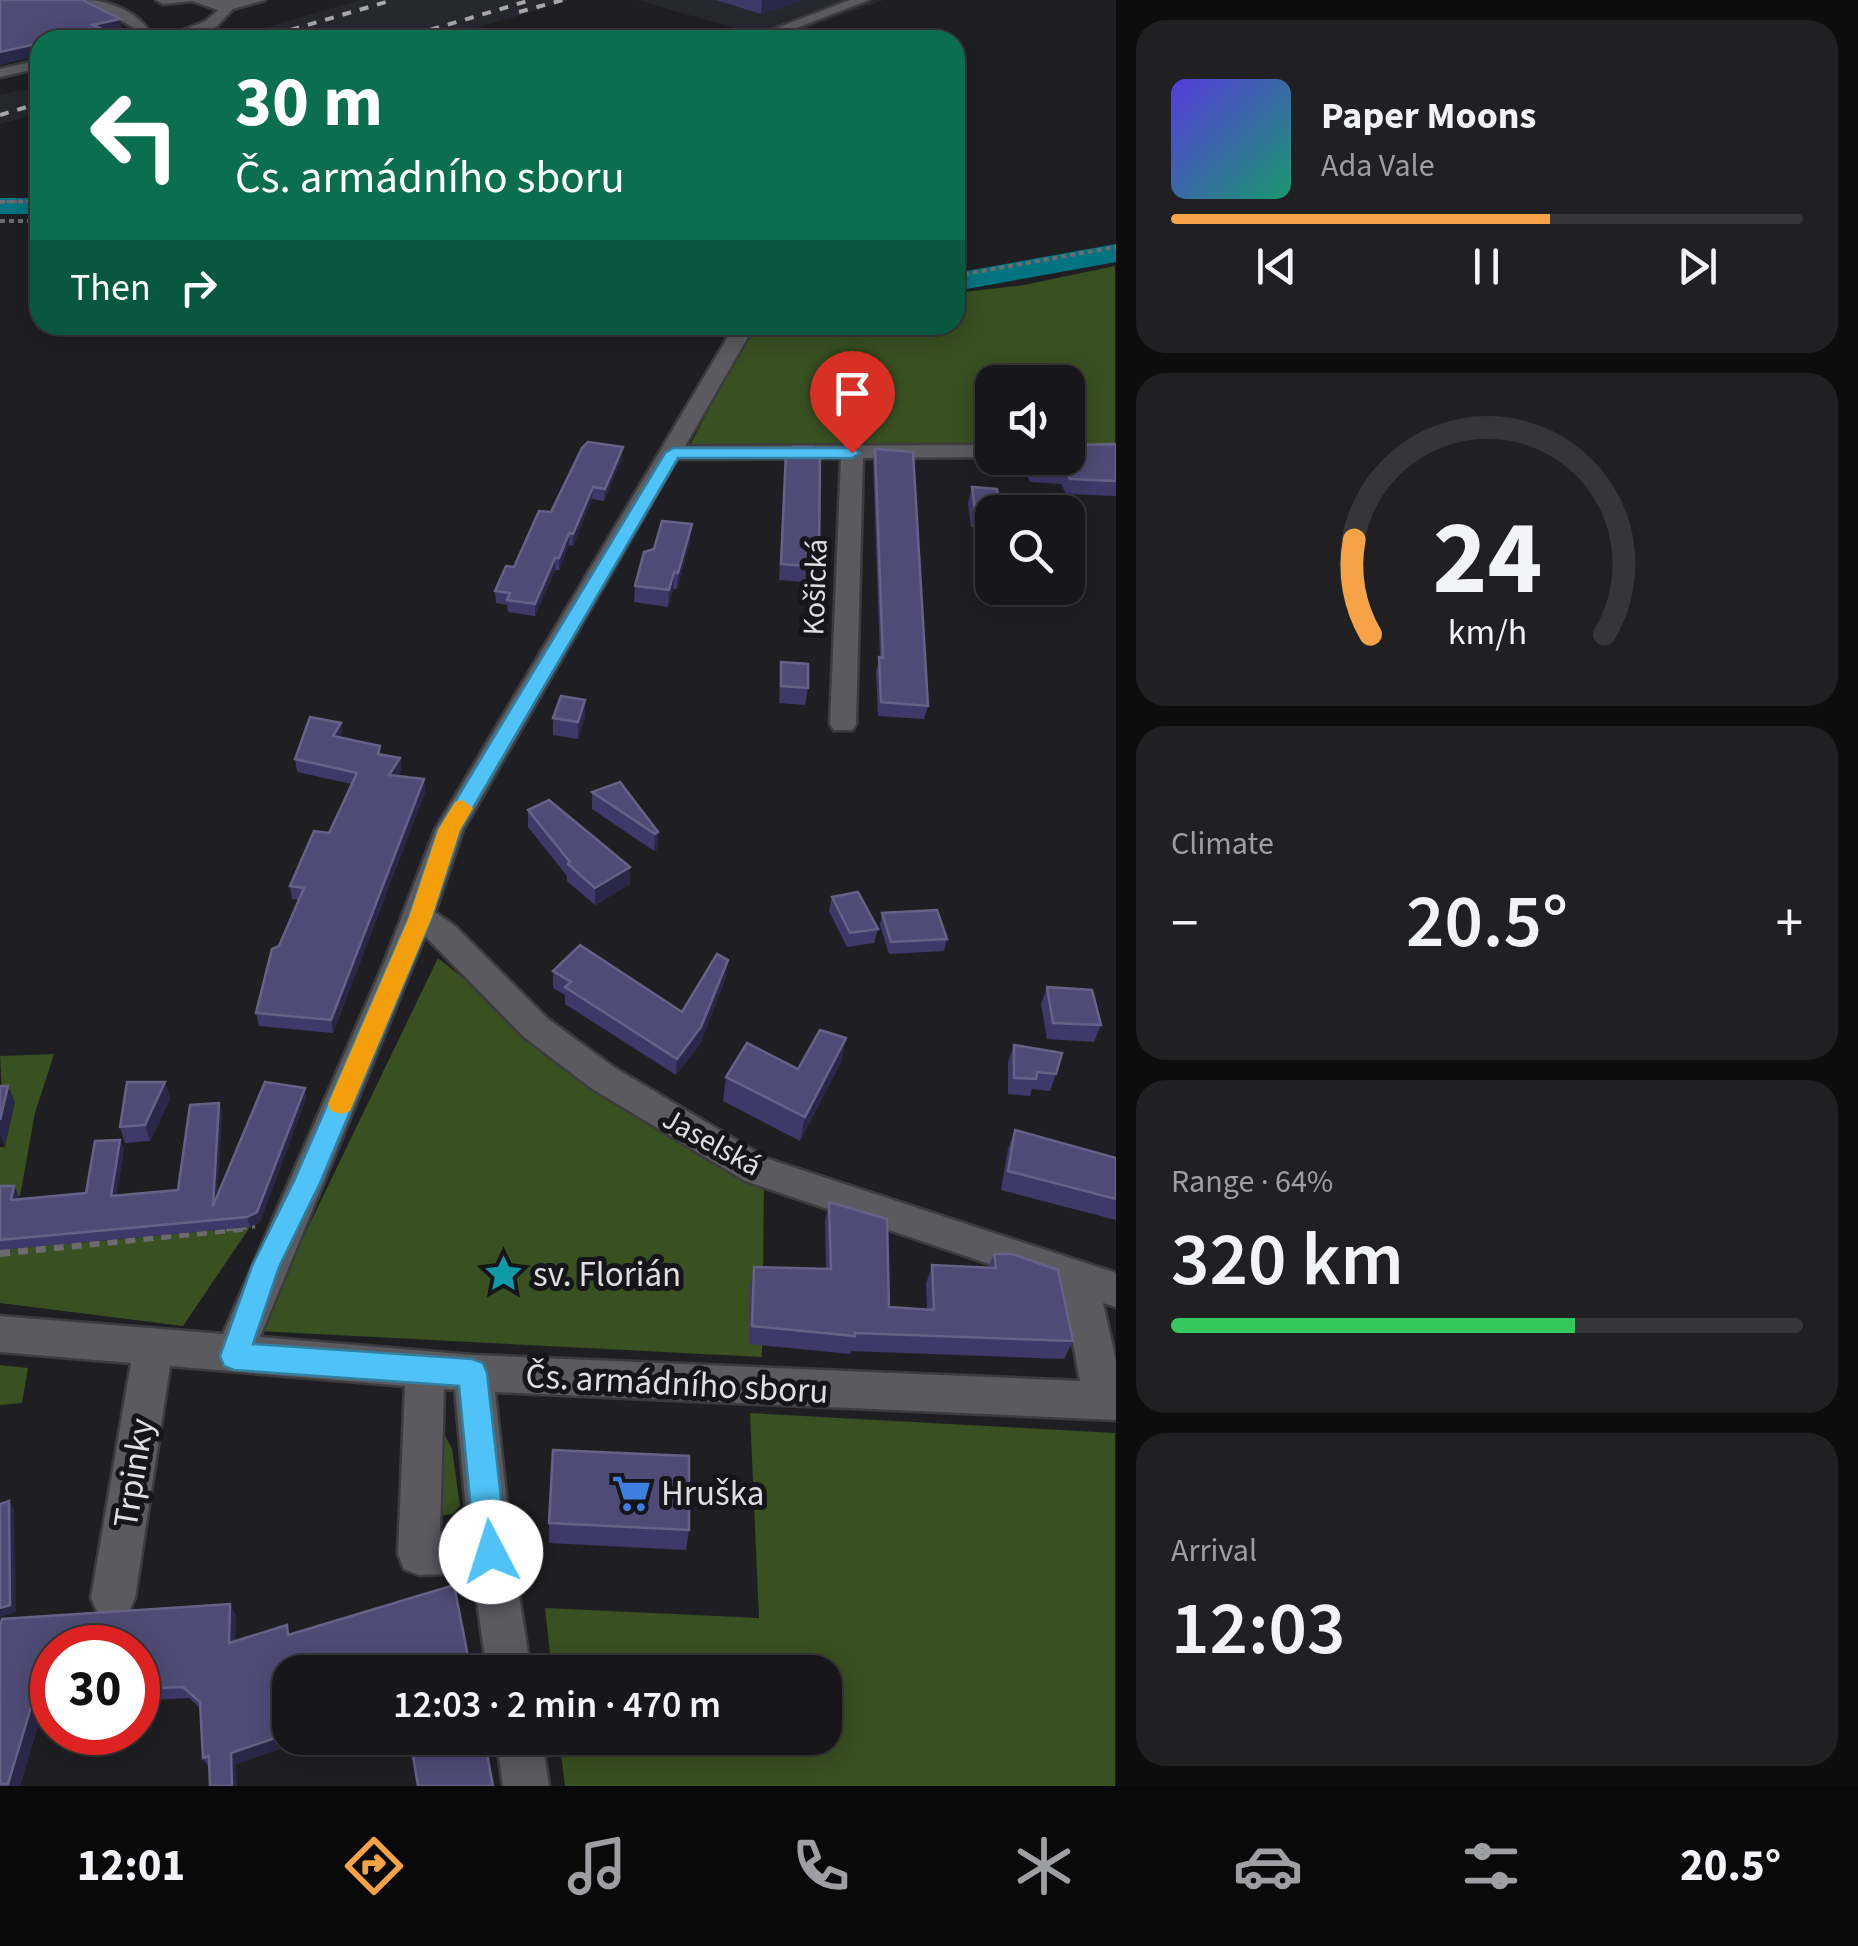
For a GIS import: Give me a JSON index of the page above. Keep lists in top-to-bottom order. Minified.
{"streets":{"street":["Košická","Jaselská","Čs. armádního sboru","Trpinky"]},"crossings":[["Čs. armádního sboru","Trpinky"]],"places":{"place":["sv. Florián"],"supermarket":["Hruška"]},"page":{"turn":["30 m","Čs. armádního sboru"],"song":["Paper Moons","Ada Vale"],"then":"Then","tile":["Climate",["Range · 64%","320 km"],["Arrival","12:03"]],"heat":["−","20.5°","+"],"limit":"30","trip":"12:03 · 2 min · 470 m","tabs":["12:01","20.5°"],"gauge":["24","km/h"]}}
